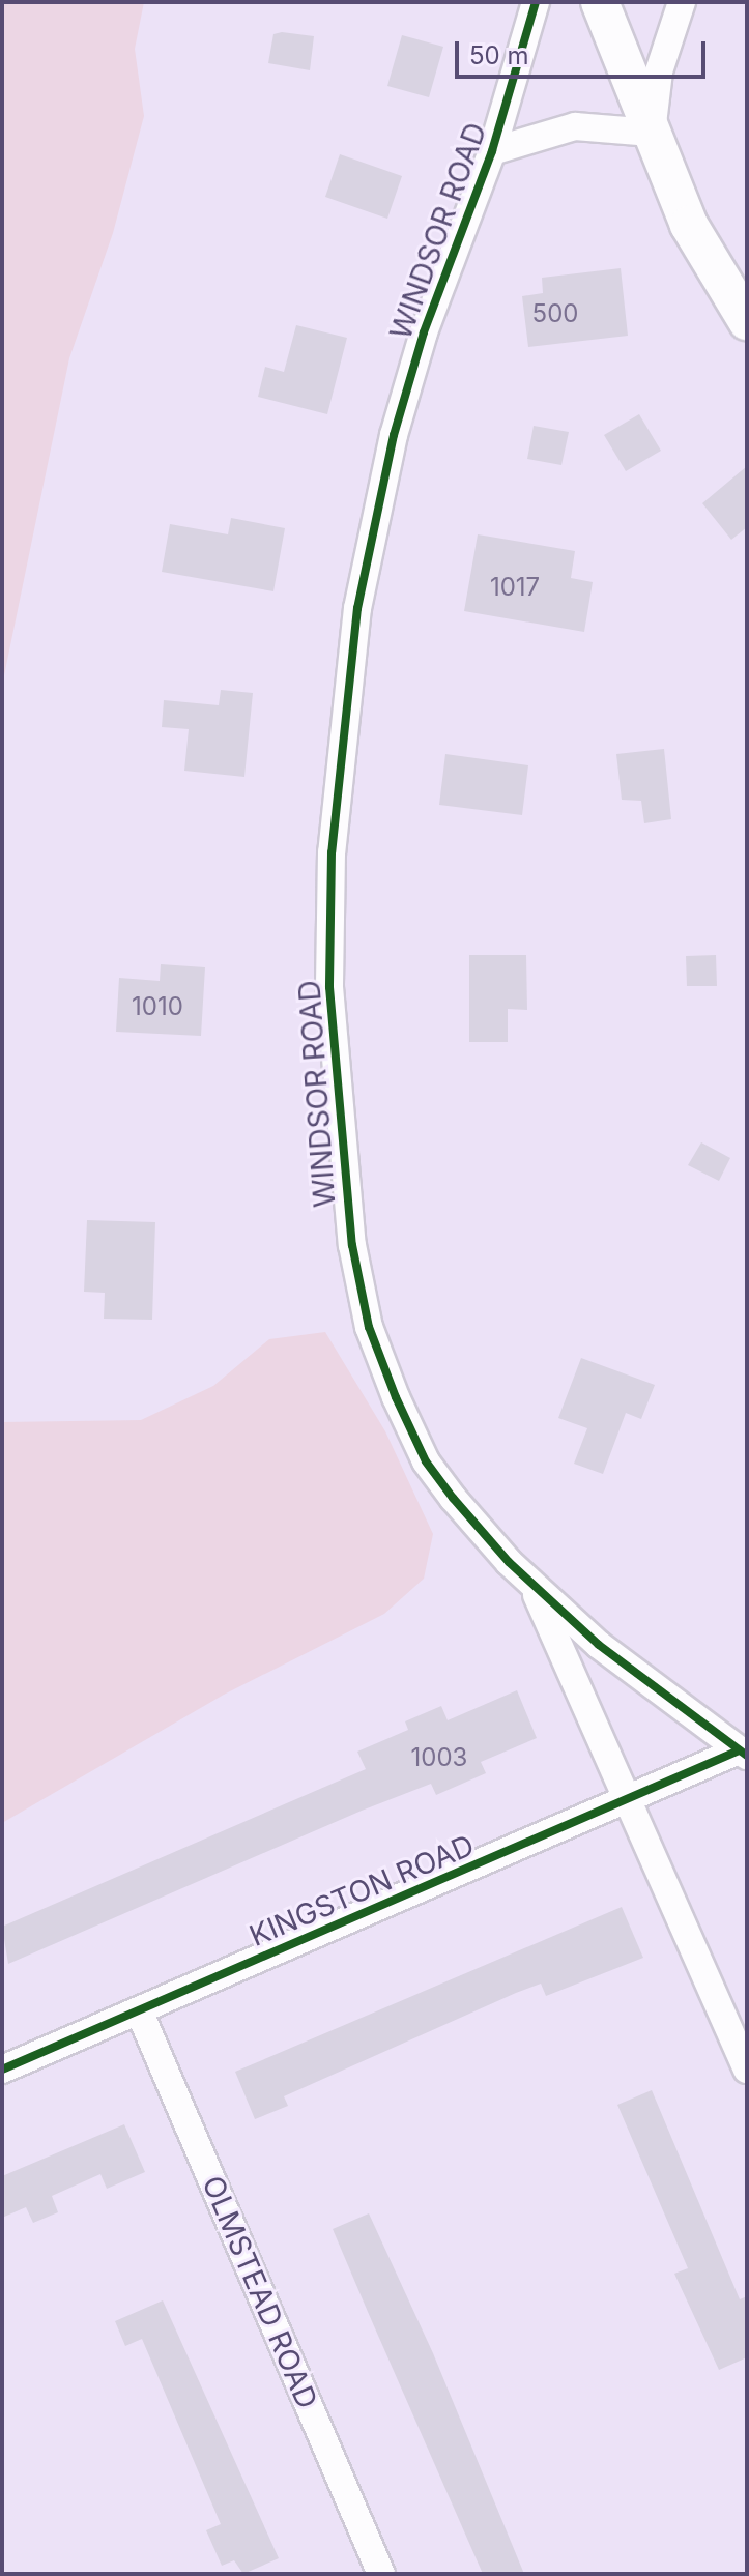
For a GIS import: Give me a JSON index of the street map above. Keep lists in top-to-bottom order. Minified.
{"streets":{"street":["WINDSOR ROAD","KINGSTON ROAD","OLMSTEAD ROAD"]},"crossings":[["WINDSOR ROAD","KINGSTON ROAD"],["KINGSTON ROAD","OLMSTEAD ROAD"]],"house_numbers":["500","1017","1010","1003"],"scale_bar":"50 m"}
